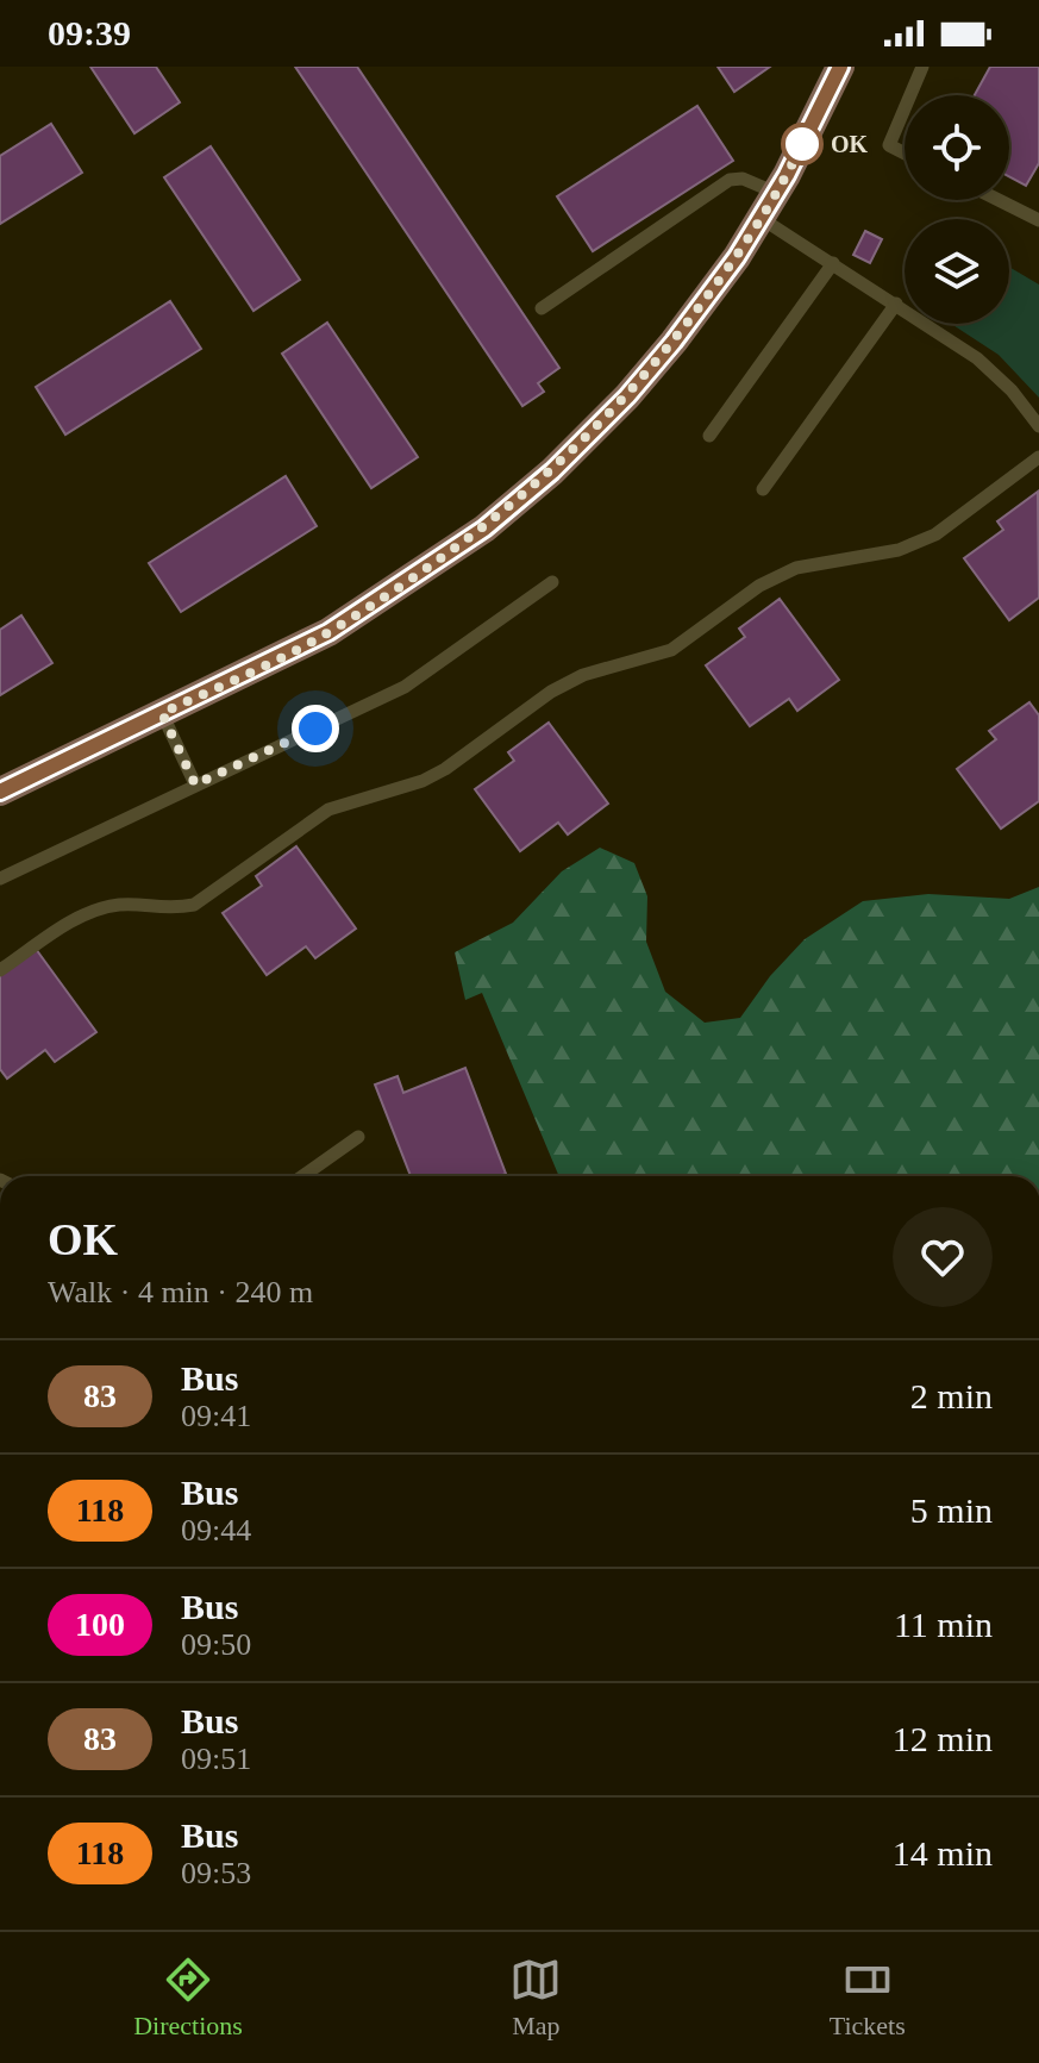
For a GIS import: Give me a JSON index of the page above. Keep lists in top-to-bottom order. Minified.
{"places":["OK"],"lines":["bus line 83"],"page":{"status":"09:39","heading":["OK","Walk · 4 min · 240 m"],"list":[{"mark":"83","name":"Bus","note":"09:41","value":"2 min"},{"mark":"118","name":"Bus","note":"09:44","value":"5 min"},{"mark":"100","name":"Bus","note":"09:50","value":"11 min"},{"mark":"83","name":"Bus","note":"09:51","value":"12 min"},{"mark":"118","name":"Bus","note":"09:53","value":"14 min"}],"tabs":["Directions","Map","Tickets"]}}
